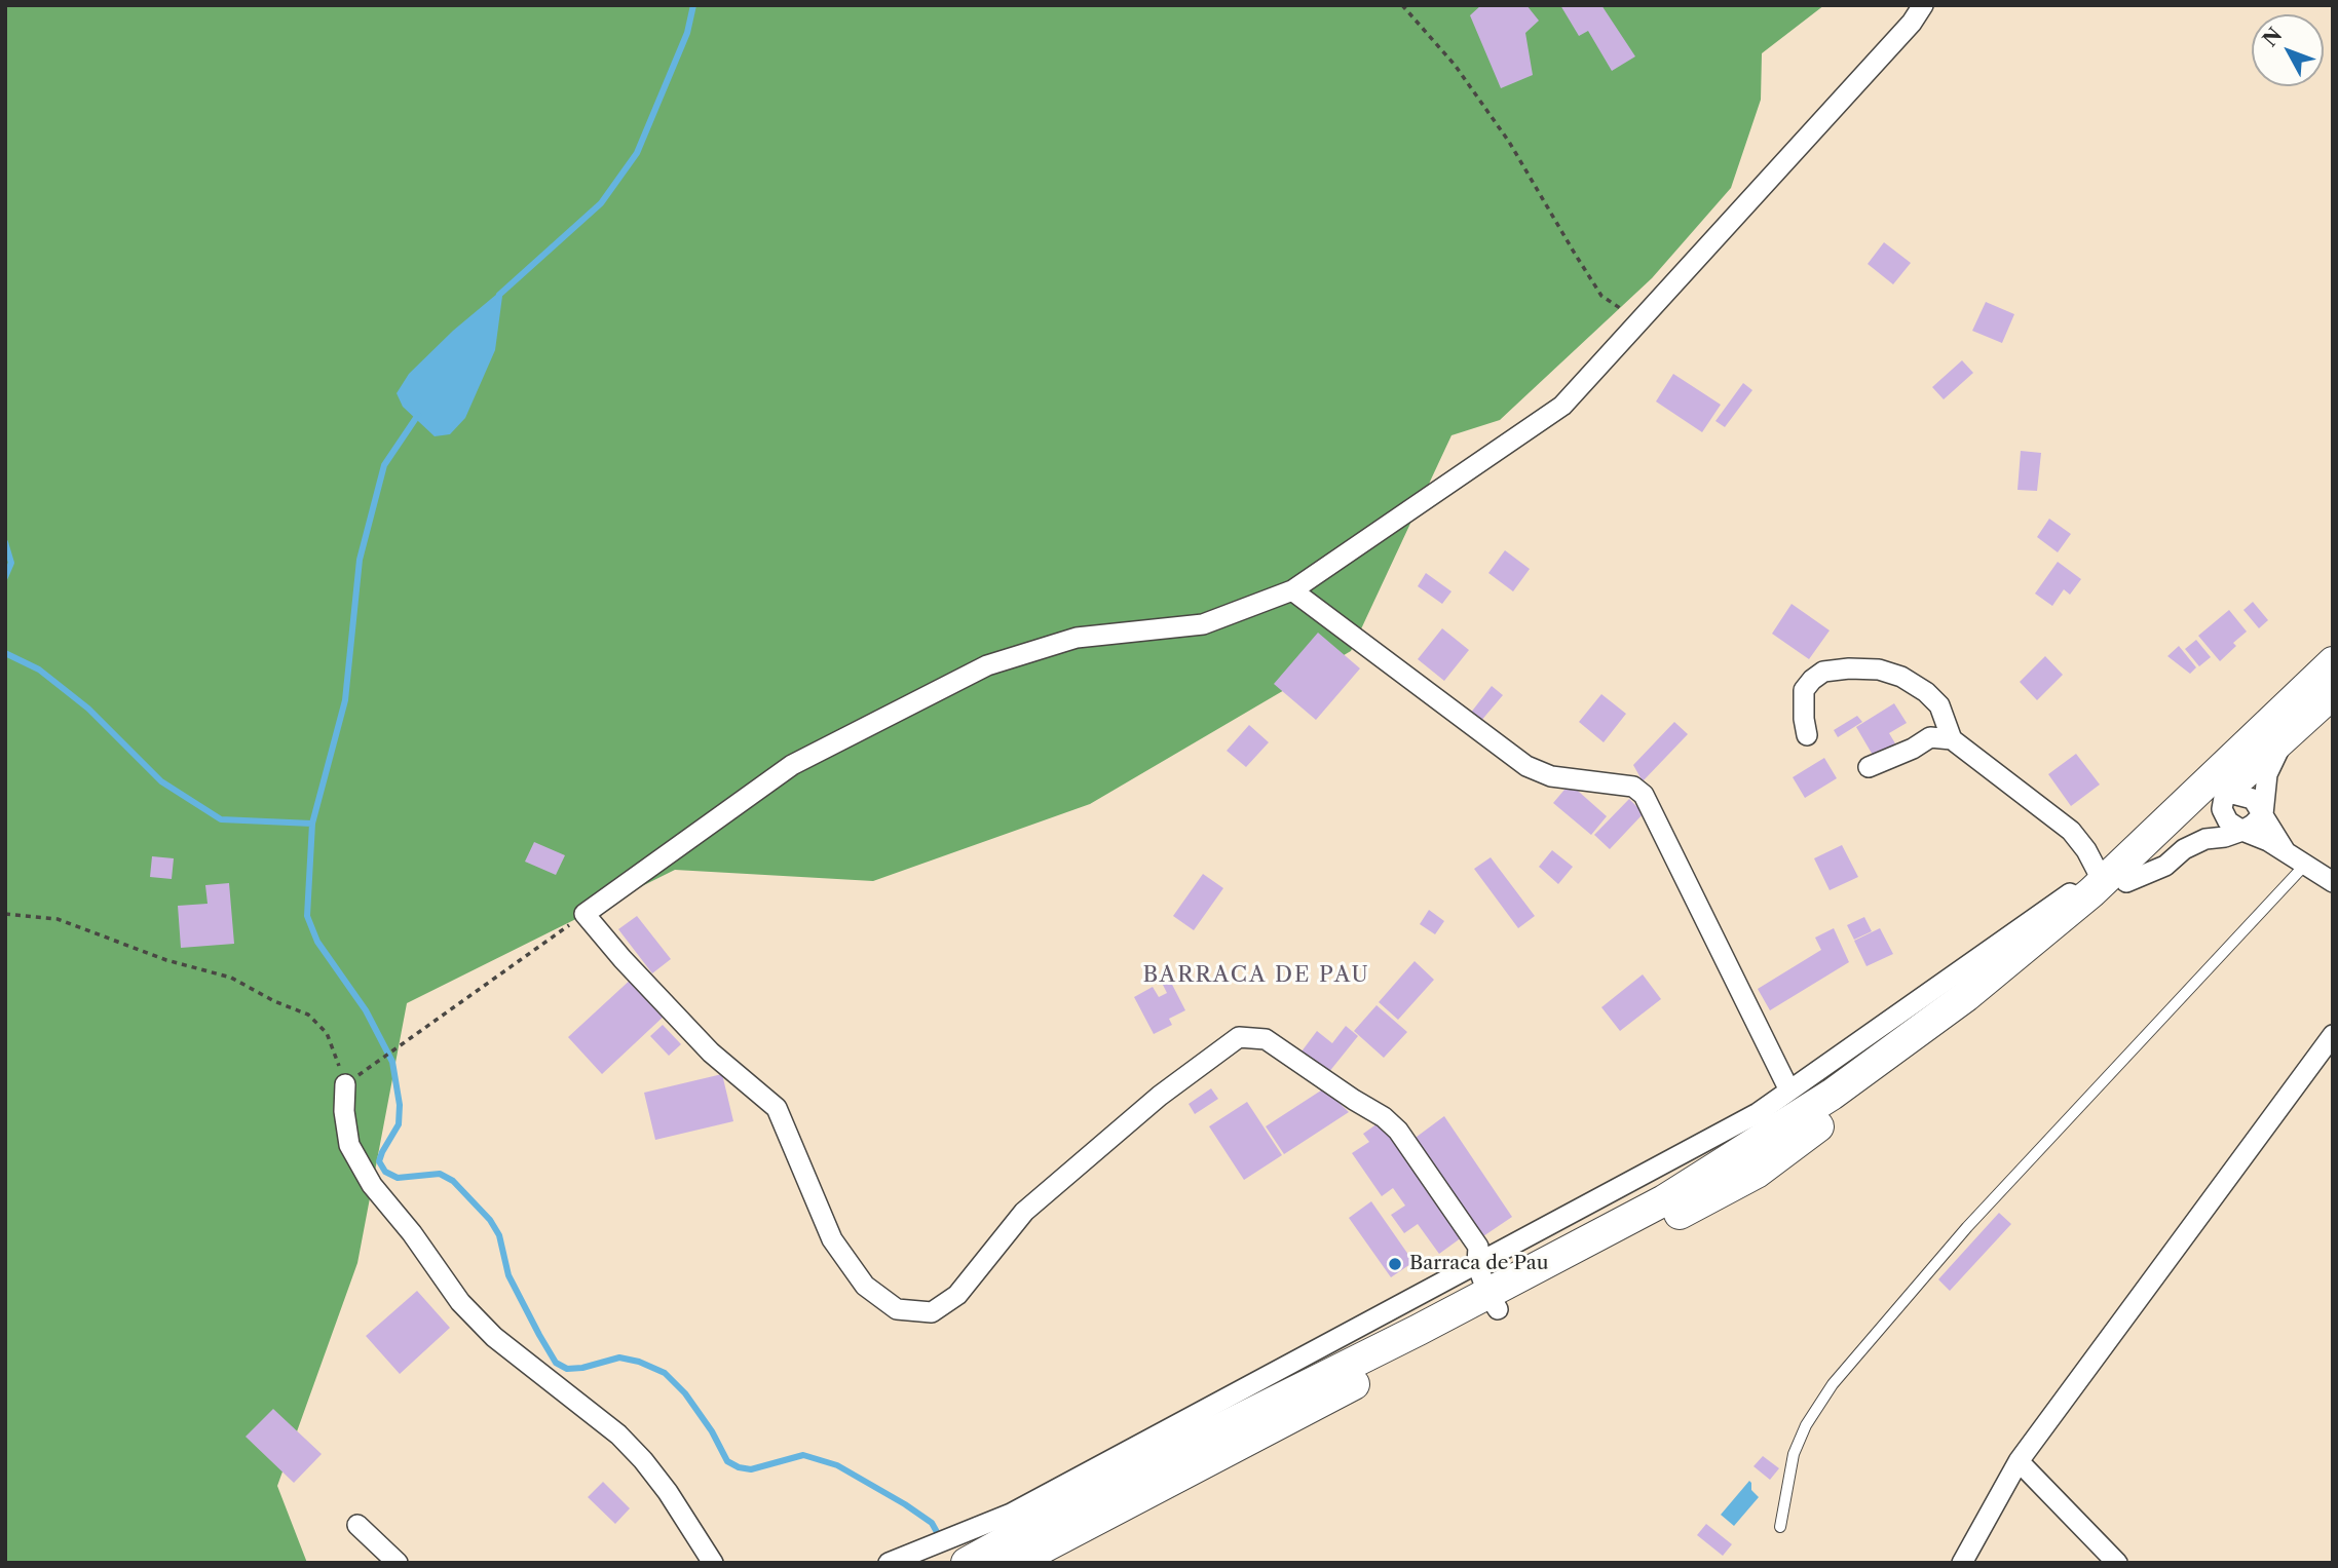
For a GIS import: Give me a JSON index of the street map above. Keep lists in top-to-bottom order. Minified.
{"districts":["BARRACA DE PAU"],"places":["Barraca de Pau"],"north":"top left"}
